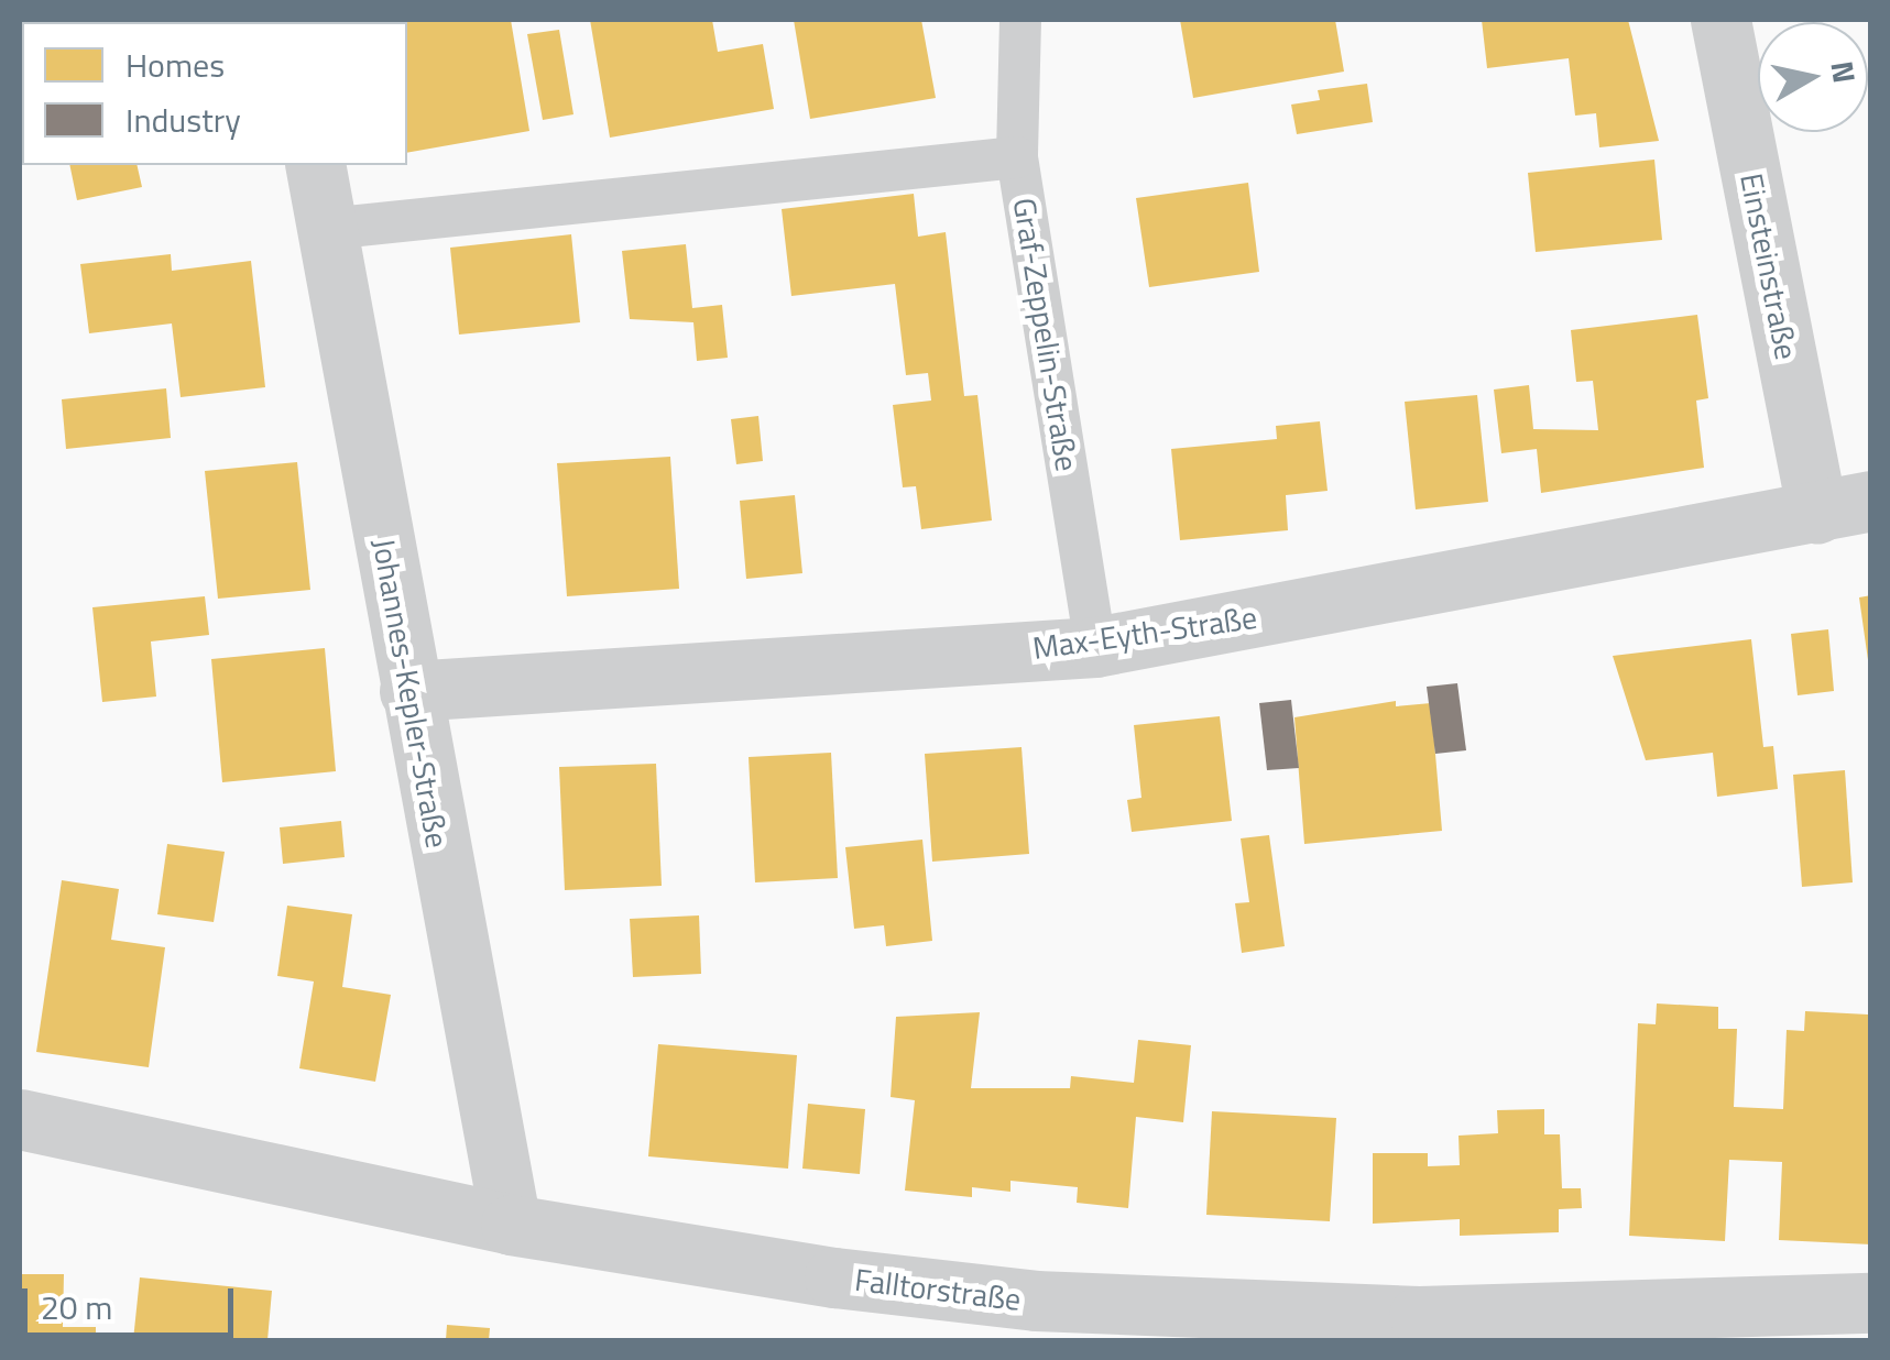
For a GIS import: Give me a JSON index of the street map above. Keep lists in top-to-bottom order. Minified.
{"streets":{"street":["Einsteinstraße","Max-Eyth-Straße","Johannes-Kepler-Straße","Falltorstraße"],"lane":["Graf-Zeppelin-Straße"]},"crossings":[["Einsteinstraße","Max-Eyth-Straße"],["Graf-Zeppelin-Straße","Max-Eyth-Straße"],["Max-Eyth-Straße","Johannes-Kepler-Straße"],["Johannes-Kepler-Straße","Falltorstraße"]],"legend":["Homes","Industry"],"scale_bar":"20 m","north":"right"}
